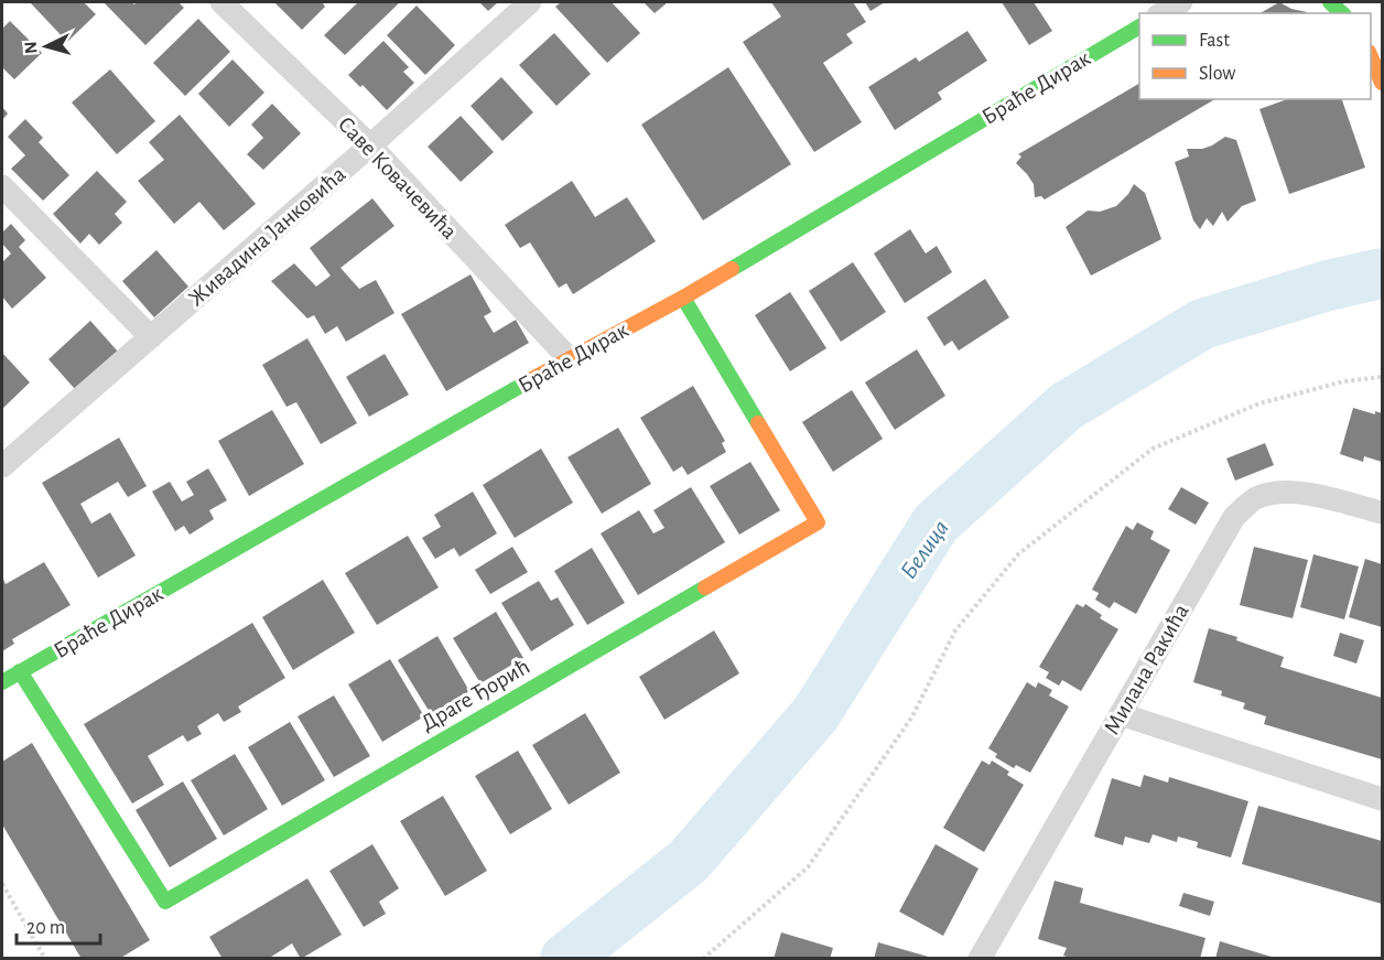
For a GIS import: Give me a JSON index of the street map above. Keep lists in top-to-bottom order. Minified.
{"streets":{"street":["Браће Дирак","Саве Ковачевића","Живадина Јанковића","Милана Ракића","Драге Ђорић"]},"crossings":[["Браће Дирак","Саве Ковачевића"],["Браће Дирак","Драге Ђорић"],["Саве Ковачевића","Живадина Јанковића"]],"water":["Белица"],"legend":["Fast","Slow"],"scale_bar":"20 m","north":"left"}
